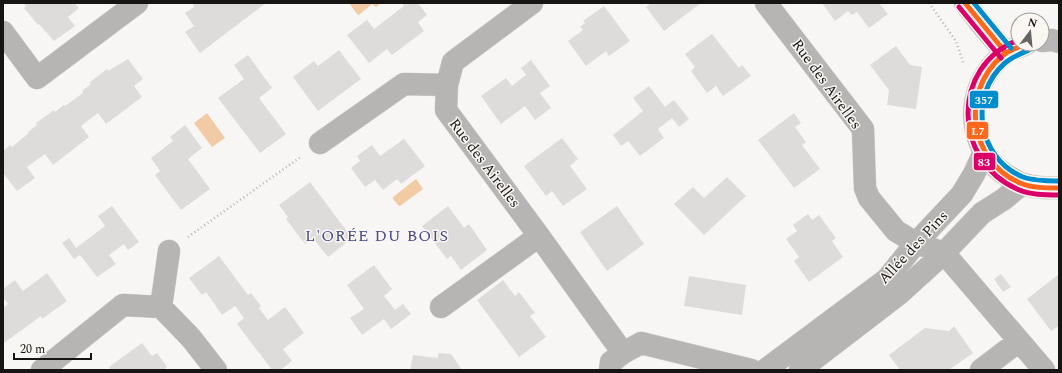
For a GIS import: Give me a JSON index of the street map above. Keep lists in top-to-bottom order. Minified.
{"streets":{"street":["Rue des Airelles","Allée des Pins"]},"crossings":[["Rue des Airelles","Allée des Pins"]],"districts":["L'ORÉE DU BOIS"],"lines":["transit line L7","transit line 357","transit line 83"],"scale_bar":"20 m","north":"top"}
